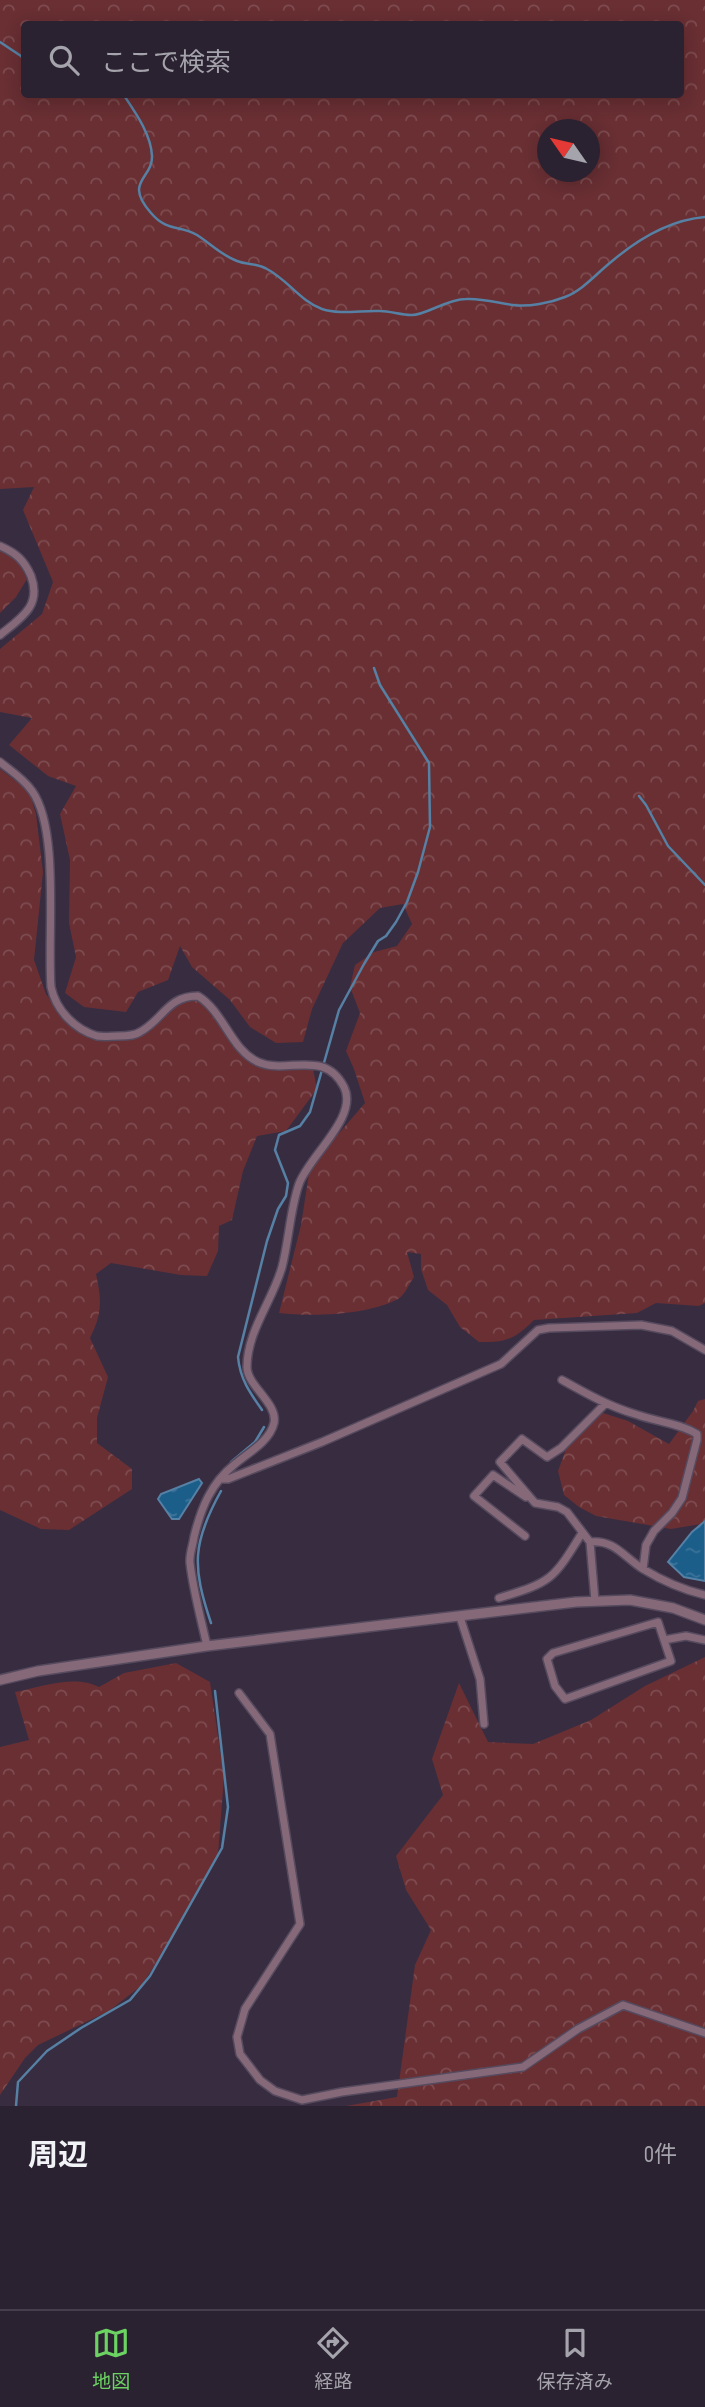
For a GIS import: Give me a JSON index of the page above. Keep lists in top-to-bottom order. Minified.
{"north":"top left","page":{"search":"ここで検索","heading":["周辺","0件"],"nav":["地図","経路","保存済み"]}}
